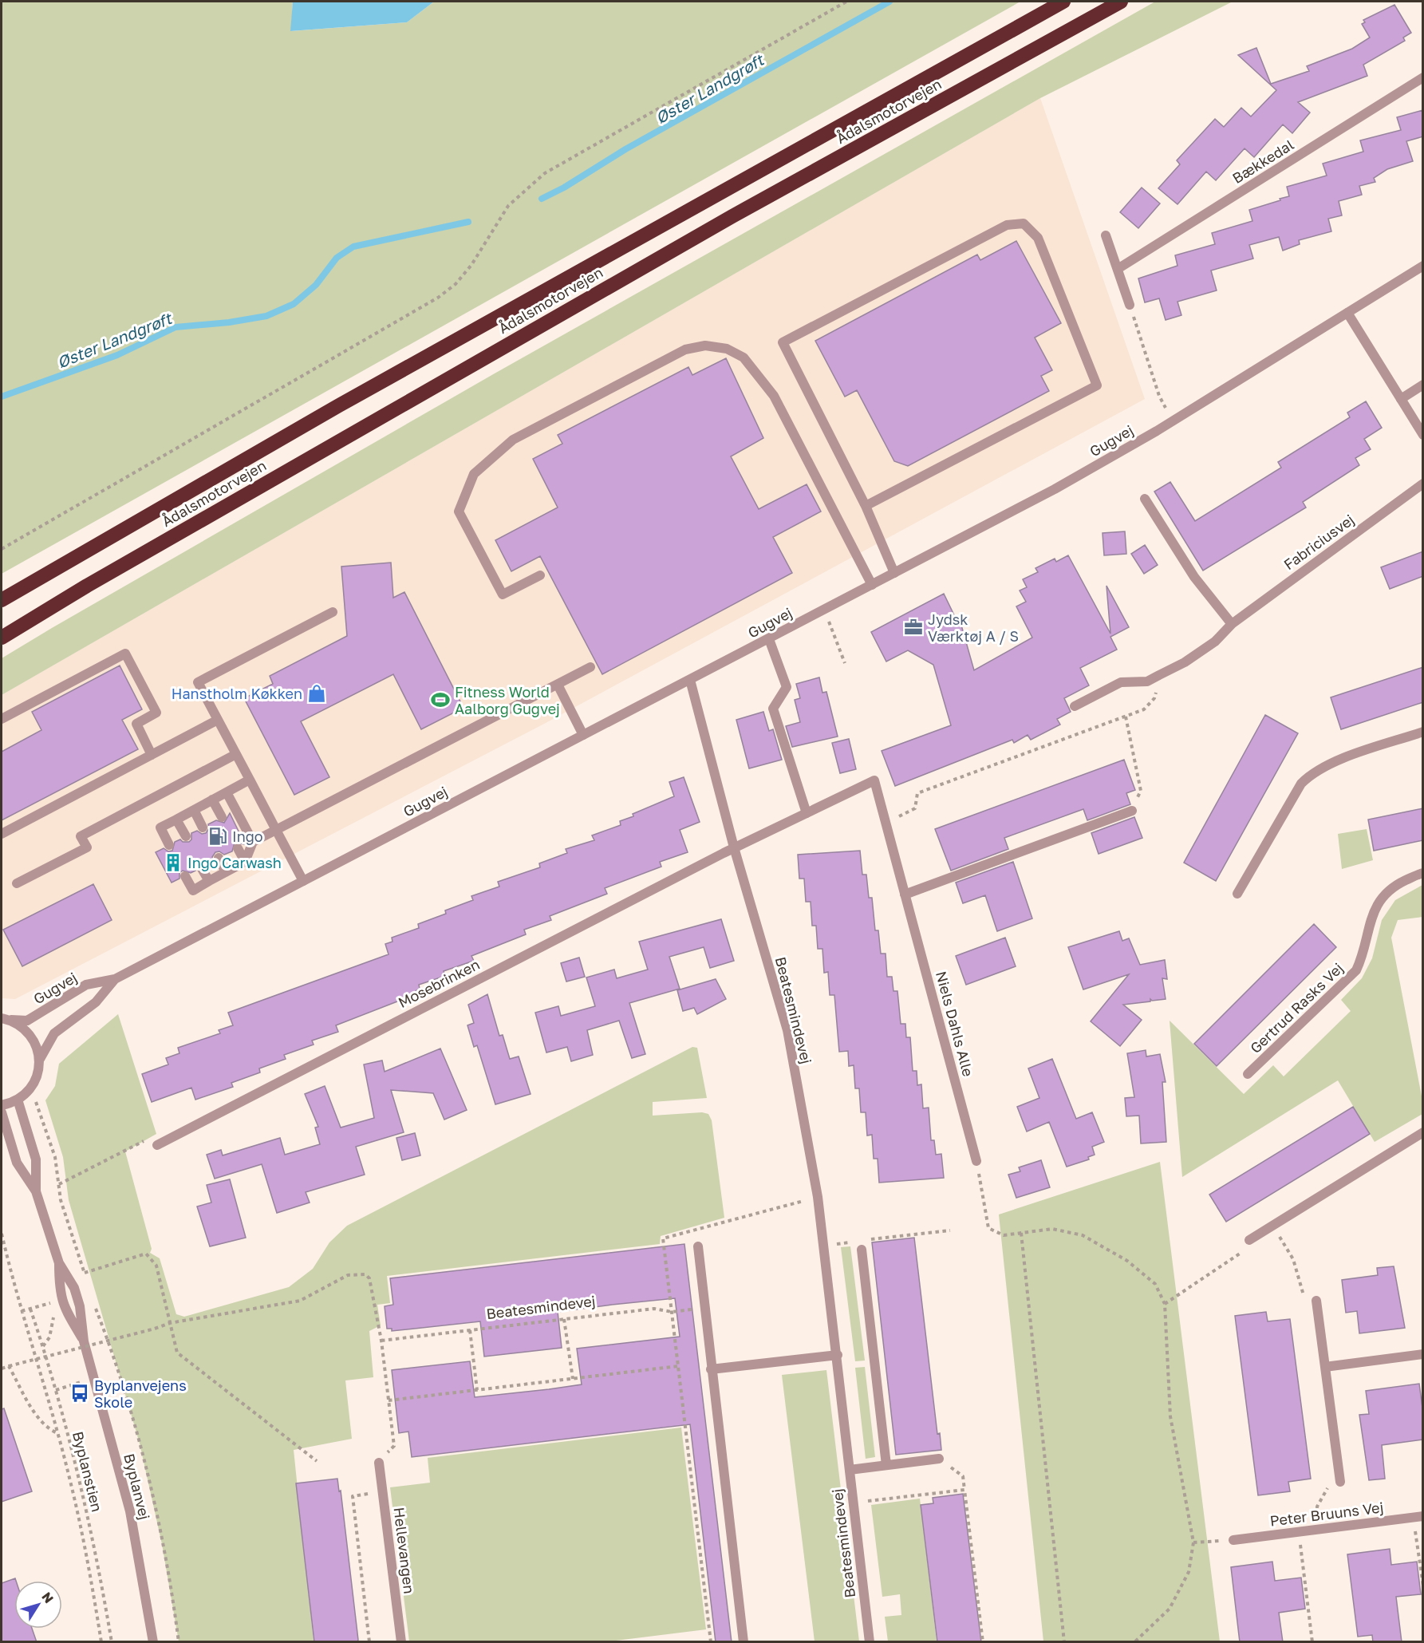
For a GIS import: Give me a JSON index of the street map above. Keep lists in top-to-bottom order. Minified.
{"streets":{"highway":["Ådalsmotorvejen"],"street":["Bækkedal","Gugvej","Fabriciusvej","Mosebrinken","Gertrud Rasks Vej","Beatesmindevej","Niels Dahls Alle","Byplanvej","Peter Bruuns Vej","Hellevangen"],"path":["Byplanstien"]},"crossings":[["Gugvej","Beatesmindevej"],["Mosebrinken","Beatesmindevej"],["Mosebrinken","Niels Dahls Alle"],["Beatesmindevej","Niels Dahls Alle"]],"water":["Øster Landgrøft"],"places":{"office":["Jydsk Værktøj A / S"],"shop":["Hanstholm Køkken"],"sports":["Fitness World Aalborg Gugvej"],"fuel station":["Ingo"],"building":["Ingo Carwash"],"bus stop":["Byplanvejens Skole"]},"north":"top right"}
